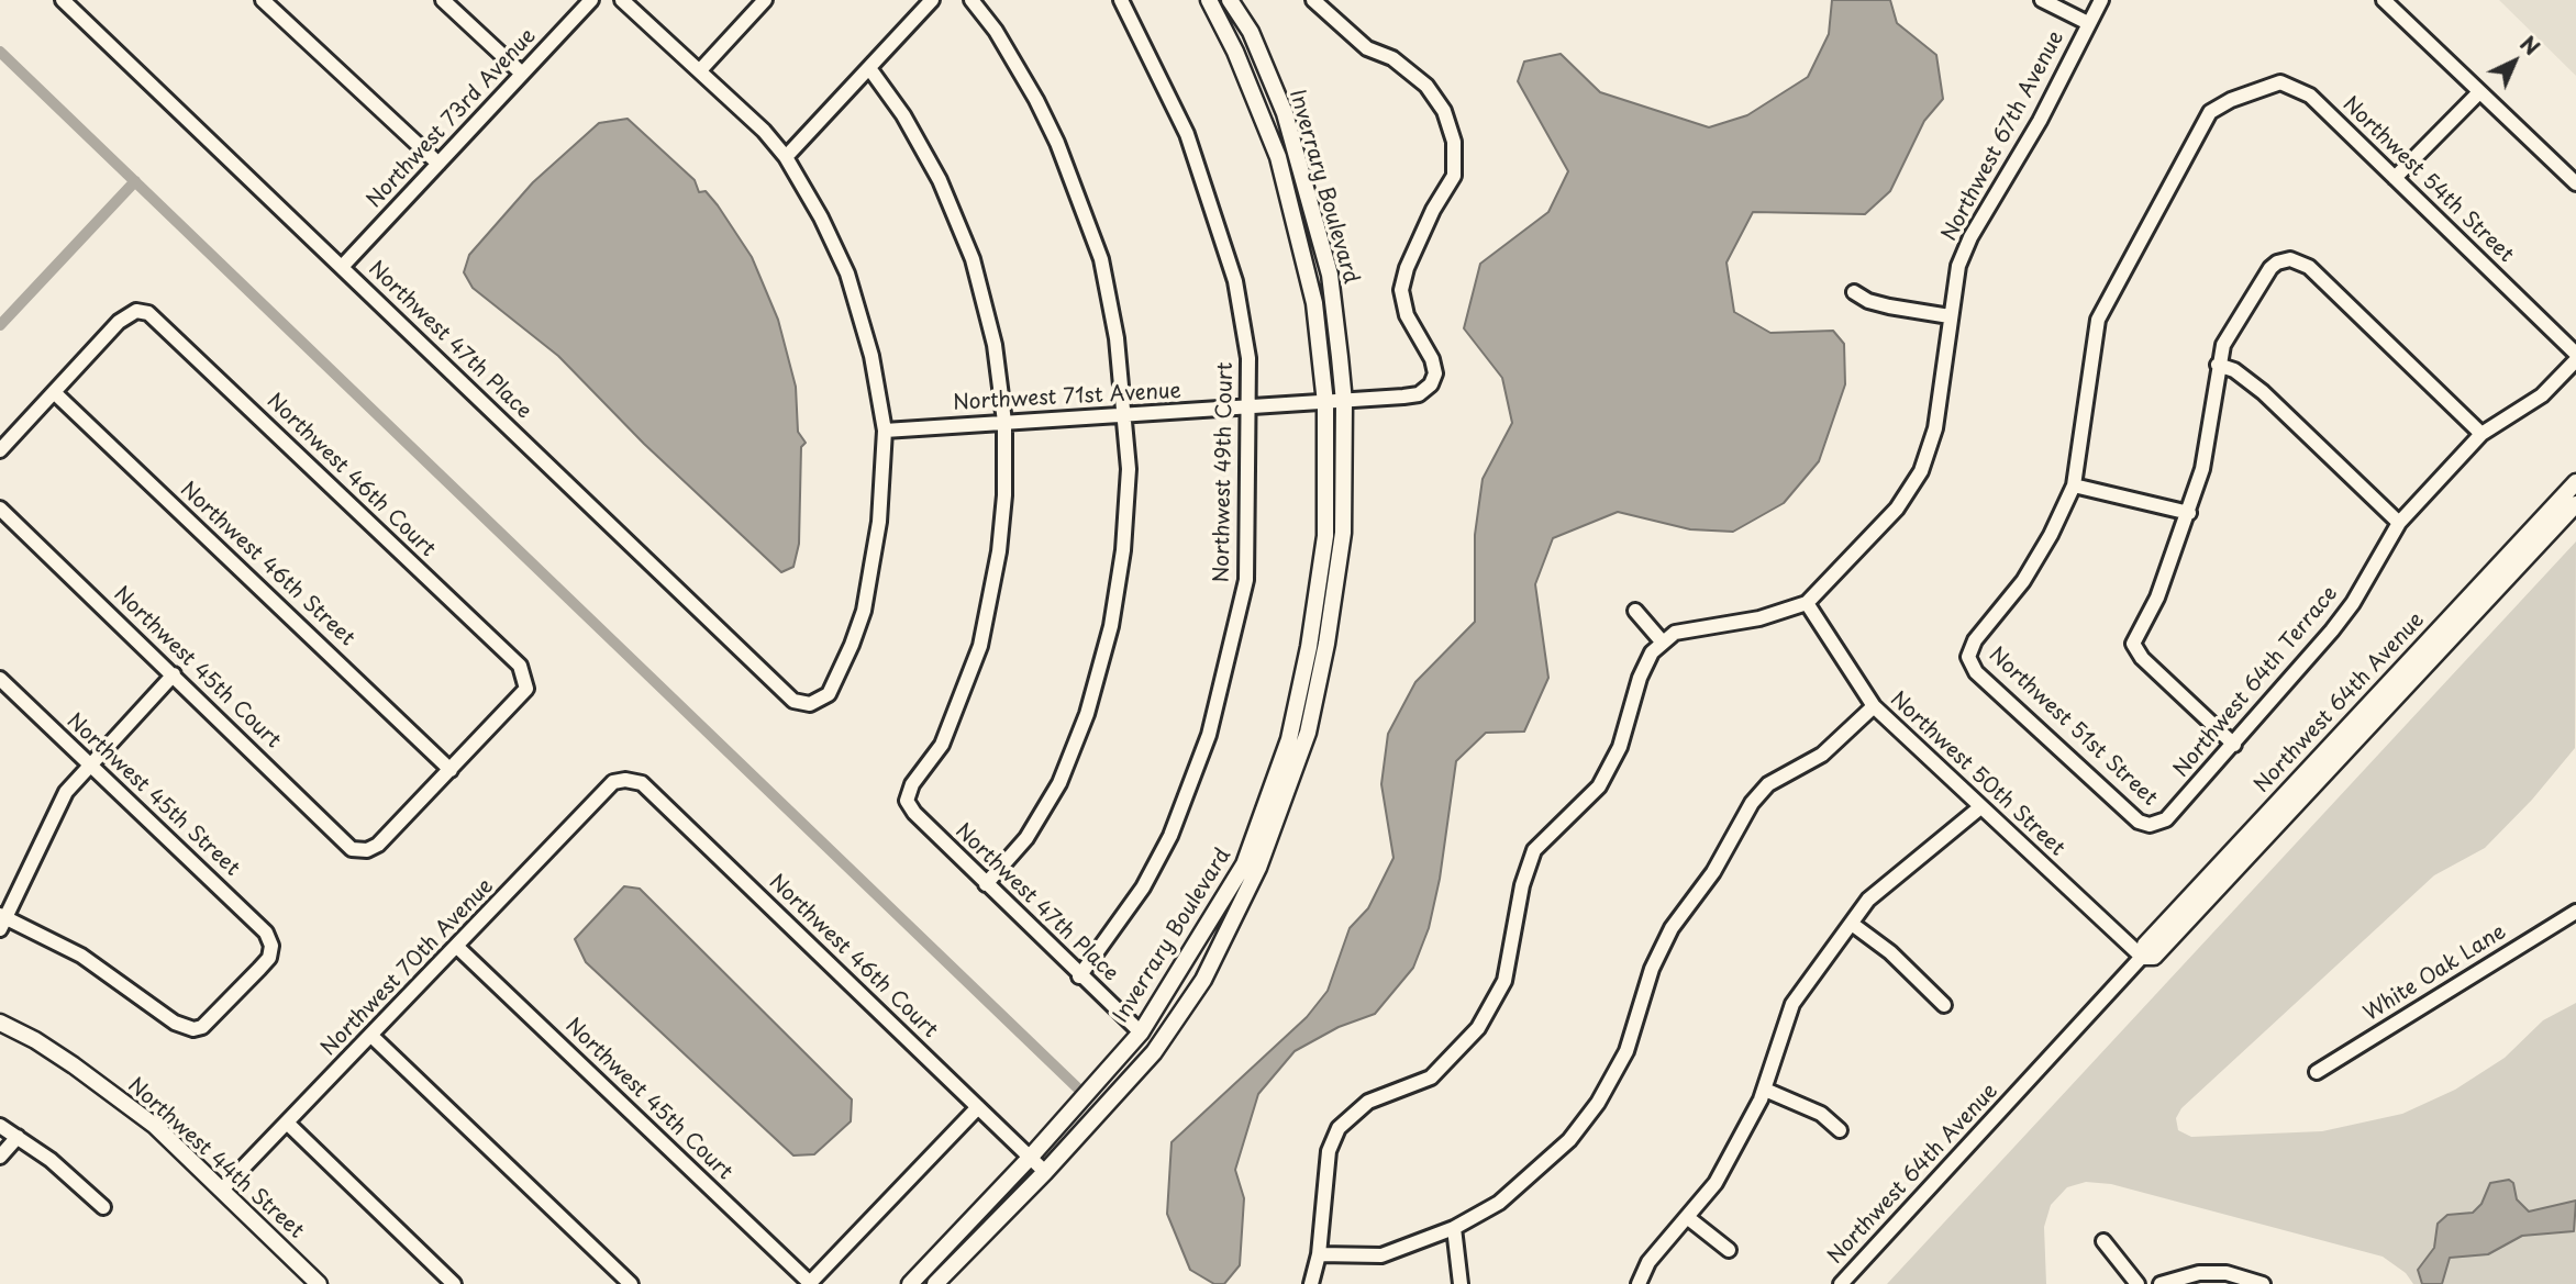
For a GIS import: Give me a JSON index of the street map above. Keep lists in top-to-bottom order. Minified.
{"streets":{"street":["Northwest 73rd Avenue","Northwest 67th Avenue","Northwest 54th Street","Inverrary Boulevard","Northwest 47th Place","Northwest 71st Avenue","Northwest 49th Court","Northwest 46th Court","Northwest 46th Street","Northwest 45th Court","Northwest 64th Terrace","Northwest 64th Avenue","Northwest 51st Street","Northwest 50th Street","Northwest 45th Street","Northwest 70th Avenue","White Oak Lane","Northwest 44th Street"]},"crossings":[["Northwest 73rd Avenue","Northwest 47th Place"],["Northwest 67th Avenue","Northwest 50th Street"],["Northwest 54th Street","Northwest 51st Street"],["Inverrary Boulevard","Northwest 47th Place"],["Inverrary Boulevard","Northwest 71st Avenue"],["Inverrary Boulevard","Northwest 46th Court"],["Northwest 47th Place","Northwest 71st Avenue"],["Northwest 47th Place","Northwest 49th Court"],["Northwest 71st Avenue","Northwest 49th Court"],["Northwest 46th Court","Northwest 46th Street"],["Northwest 46th Court","Northwest 45th Court"],["Northwest 46th Court","Northwest 70th Avenue"],["Northwest 46th Street","Northwest 45th Court"],["Northwest 45th Court","Northwest 70th Avenue"],["Northwest 64th Terrace","Northwest 51st Street"],["Northwest 64th Avenue","Northwest 50th Street"],["Northwest 70th Avenue","Northwest 44th Street"]],"north":"top right"}
